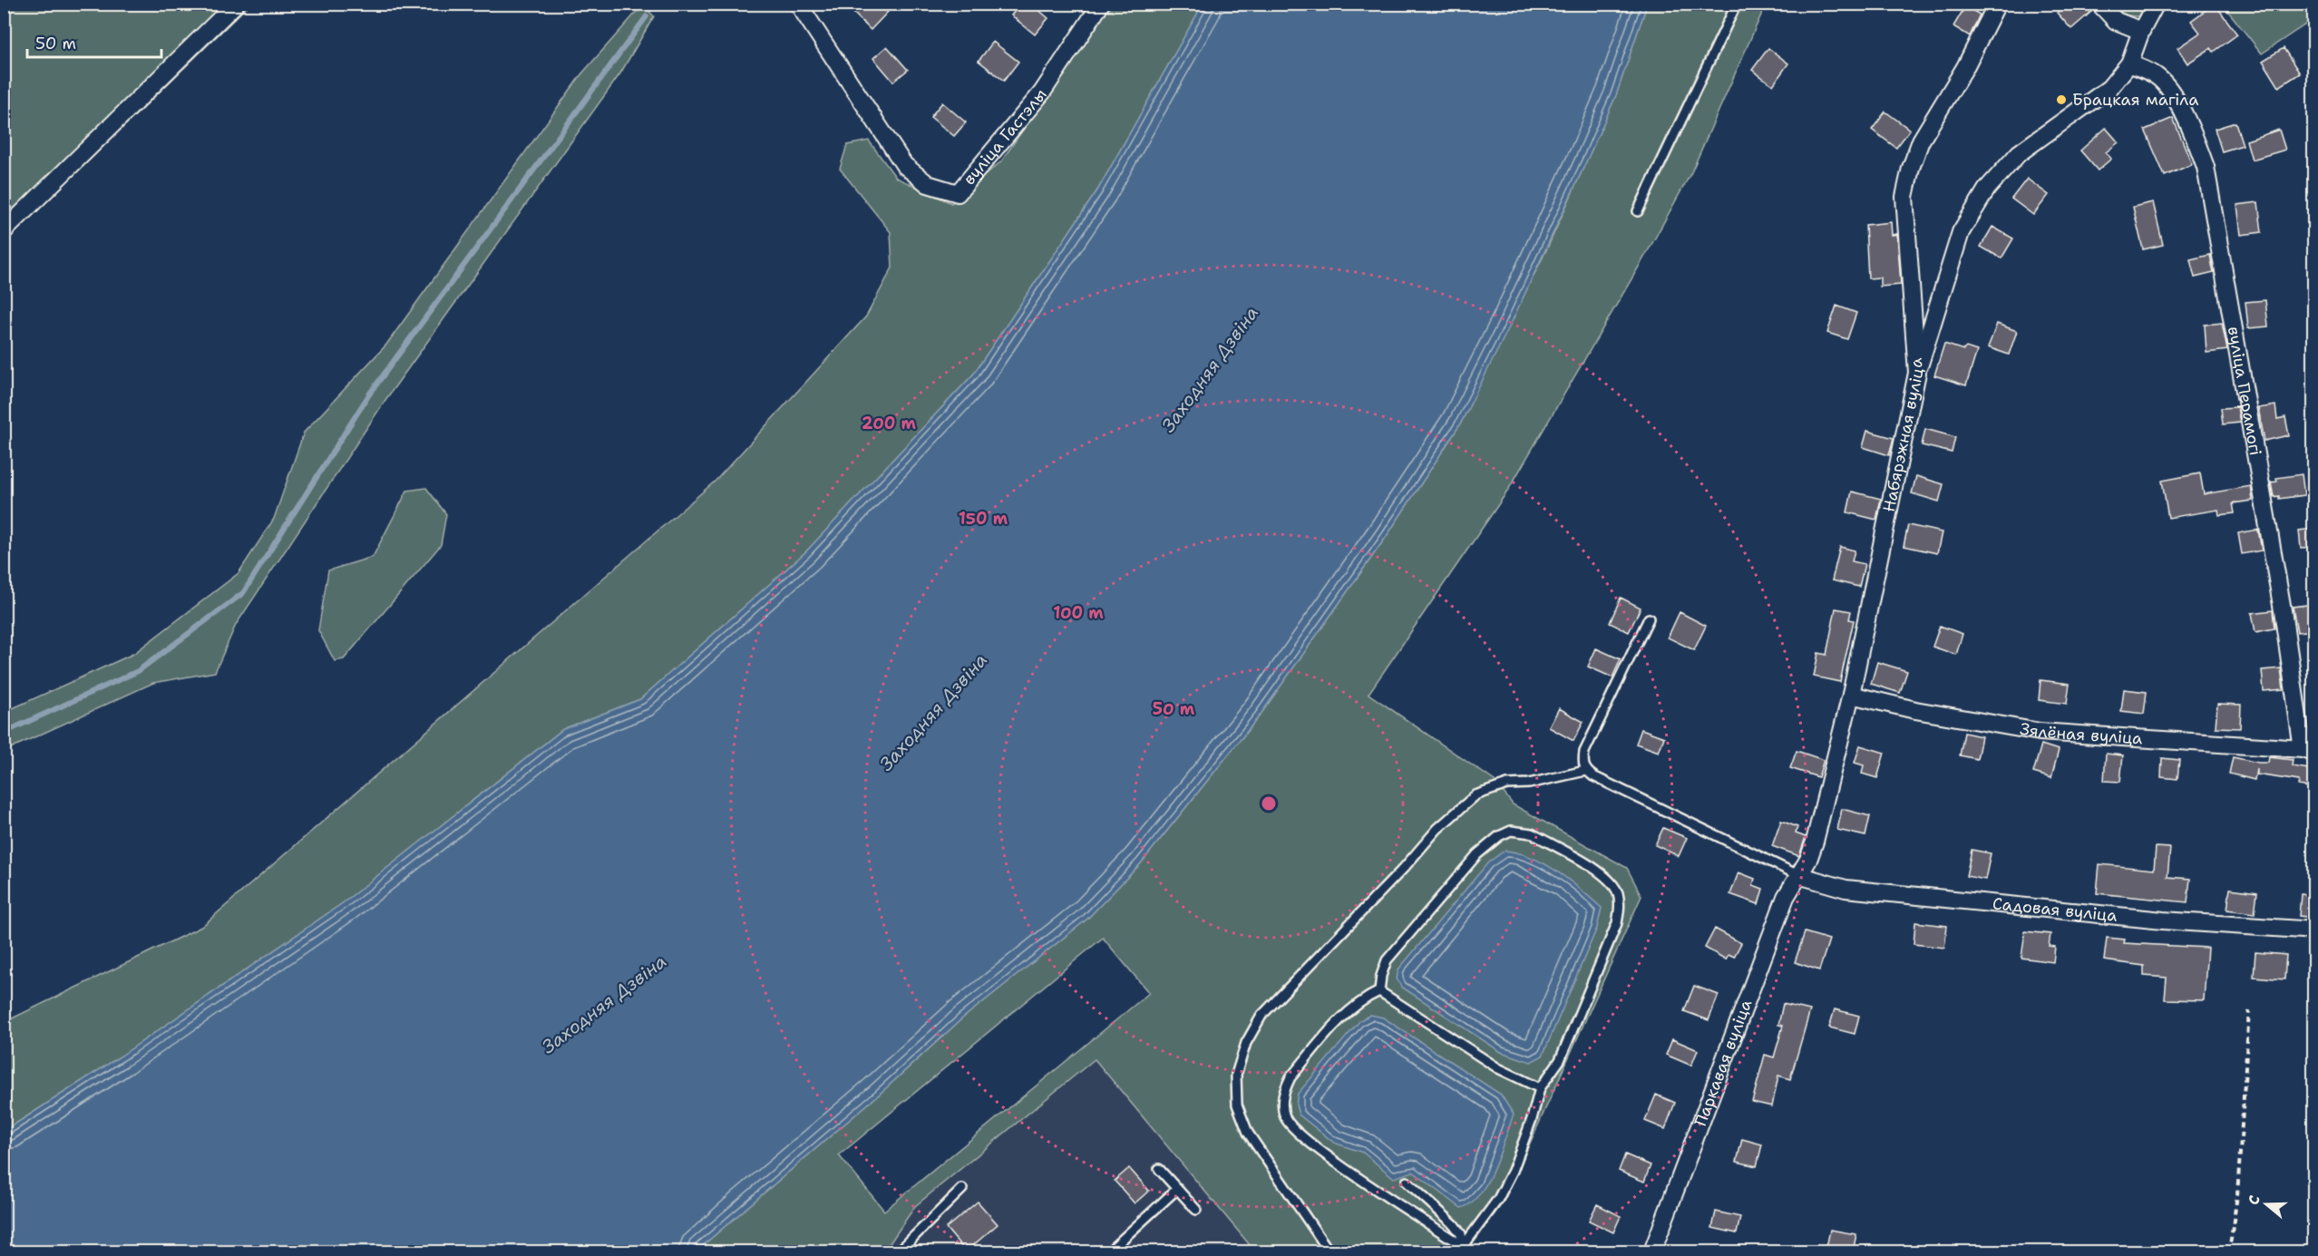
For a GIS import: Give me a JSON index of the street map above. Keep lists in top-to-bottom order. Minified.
{"streets":{"street":["вуліца Гастэлы","вуліца Перамогі","Набярэжная вуліца","Зялёная вуліца","Садовая вуліца","Паркавая вуліца"]},"crossings":[["вуліца Перамогі","Зялёная вуліца"],["Набярэжная вуліца","Зялёная вуліца"],["Набярэжная вуліца","Садовая вуліца"],["Набярэжная вуліца","Паркавая вуліца"],["Садовая вуліца","Паркавая вуліца"]],"water":["Заходняя Дзвіна"],"places":["Брацкая магіла"],"scale_bar":"50 m","north":"left","rings":["200 m","150 m","100 m","50 m"]}
